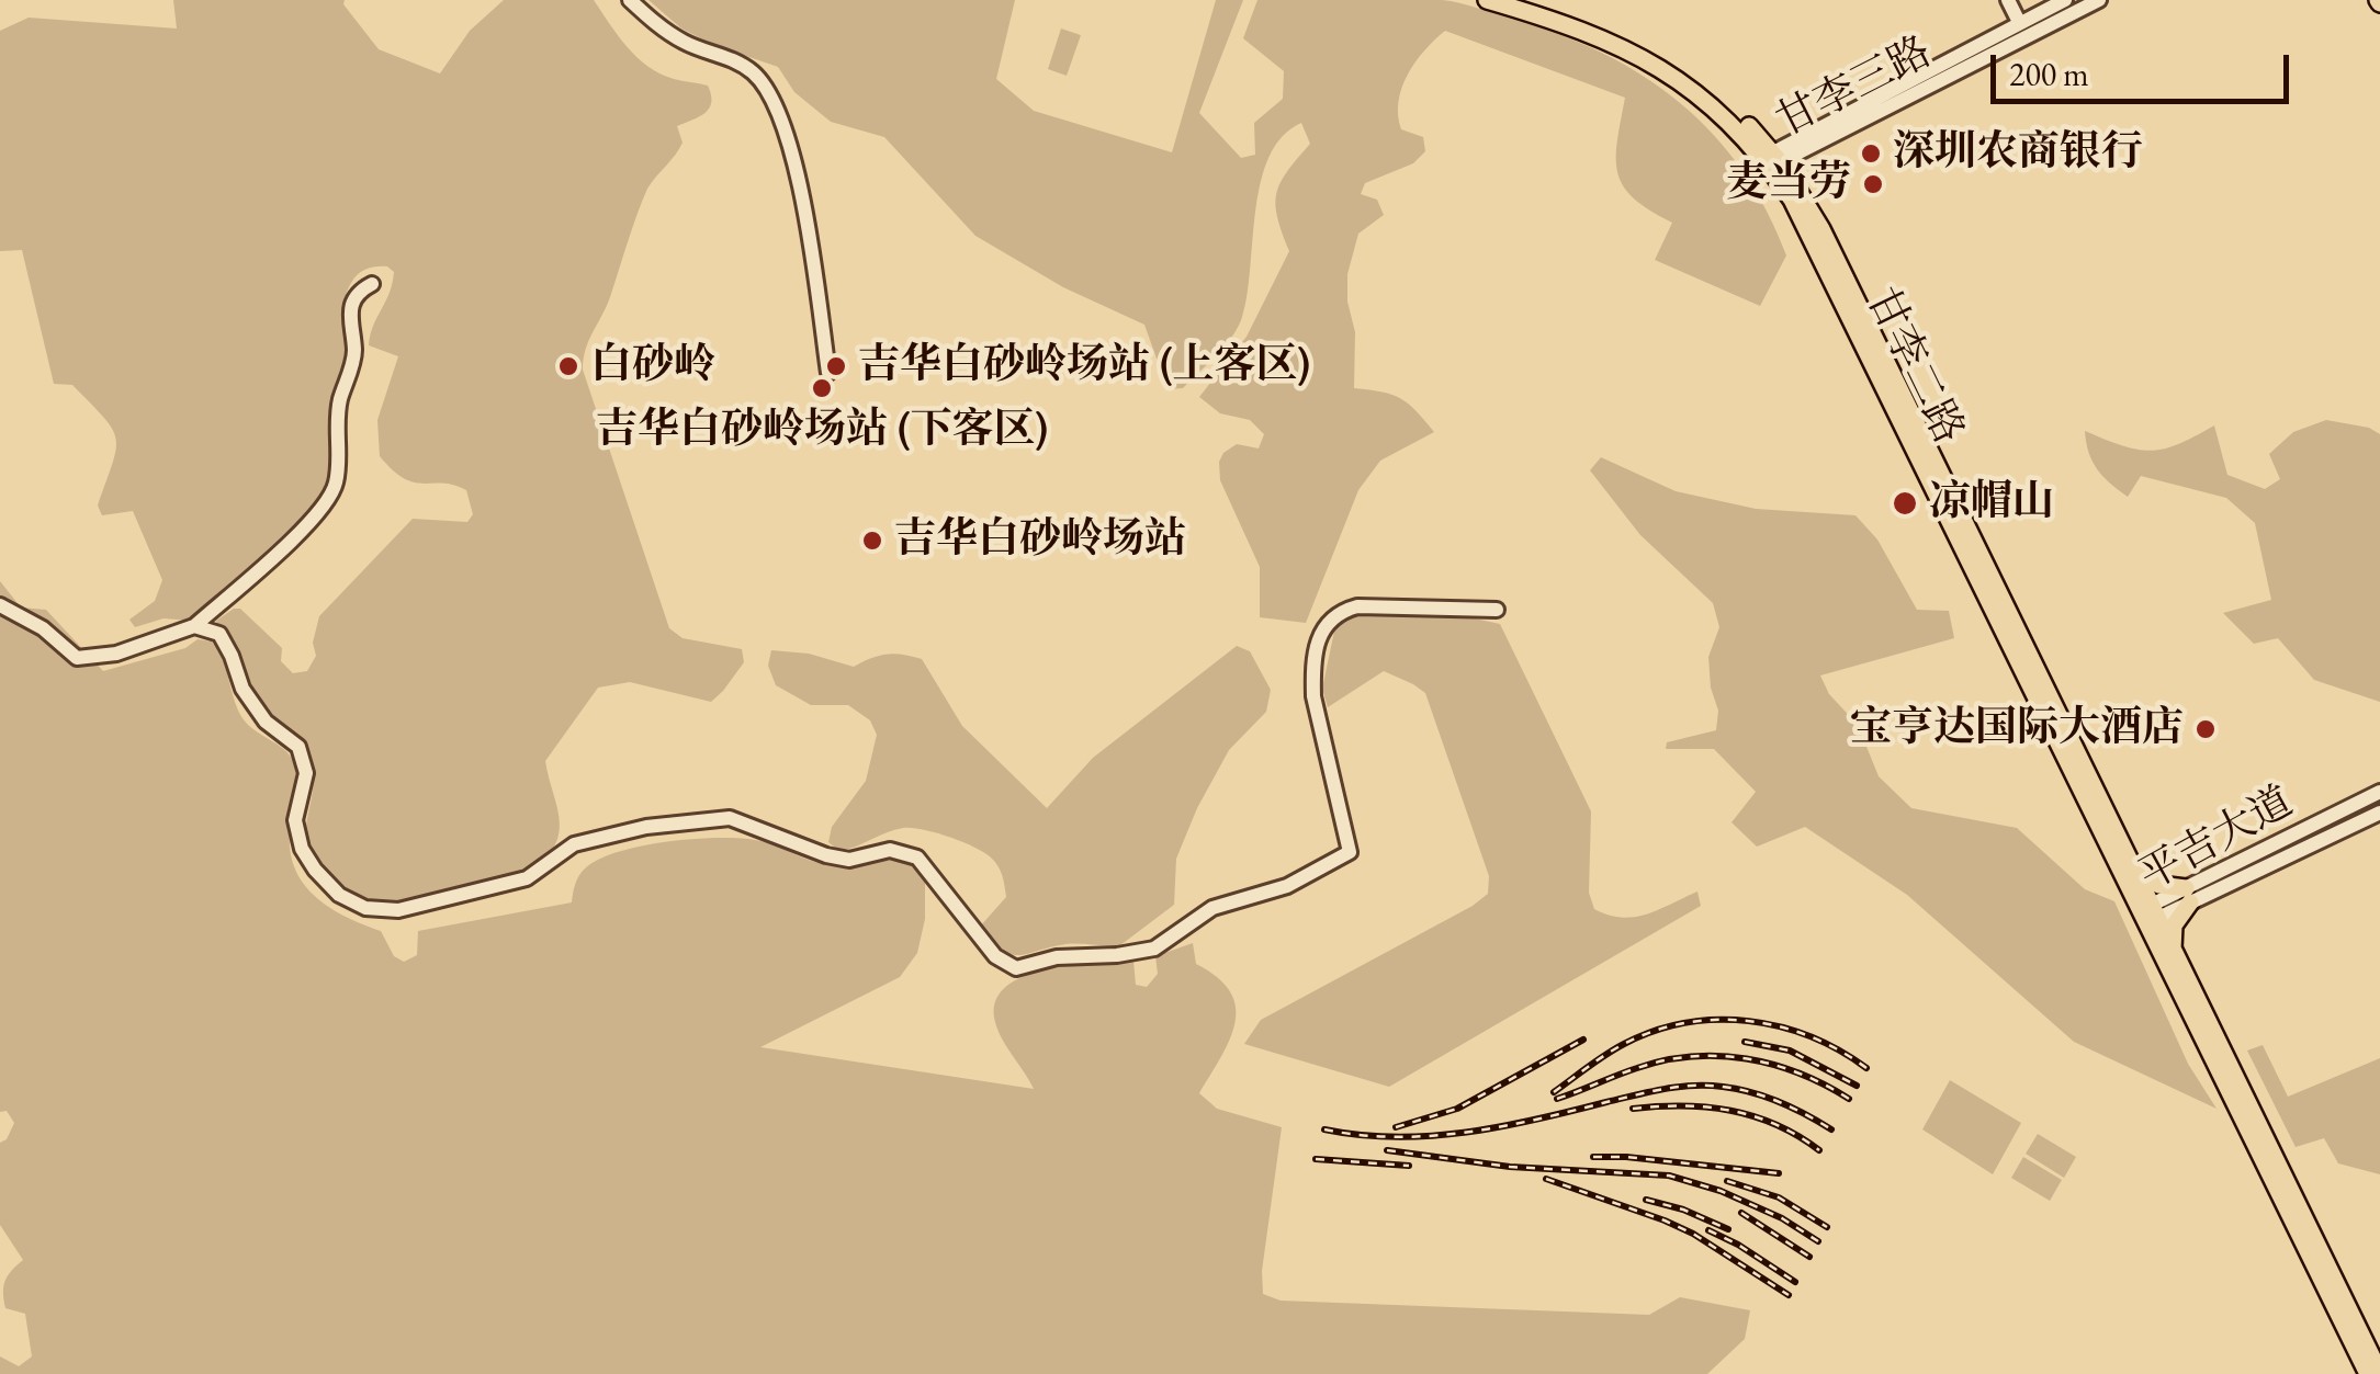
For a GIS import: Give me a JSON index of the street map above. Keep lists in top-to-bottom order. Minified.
{"streets":{"main road":["甘李二路"],"street":["甘李三路","平吉大道"]},"crossings":[["甘李三路","甘李二路"],["甘李二路","平吉大道"]],"places":["深圳农商银行","麦当劳","白砂岭","吉华白砂岭场站 (上客区)","吉华白砂岭场站 (下客区)","凉帽山","吉华白砂岭场站","宝亨达国际大酒店"],"scale_bar":"200 m"}
